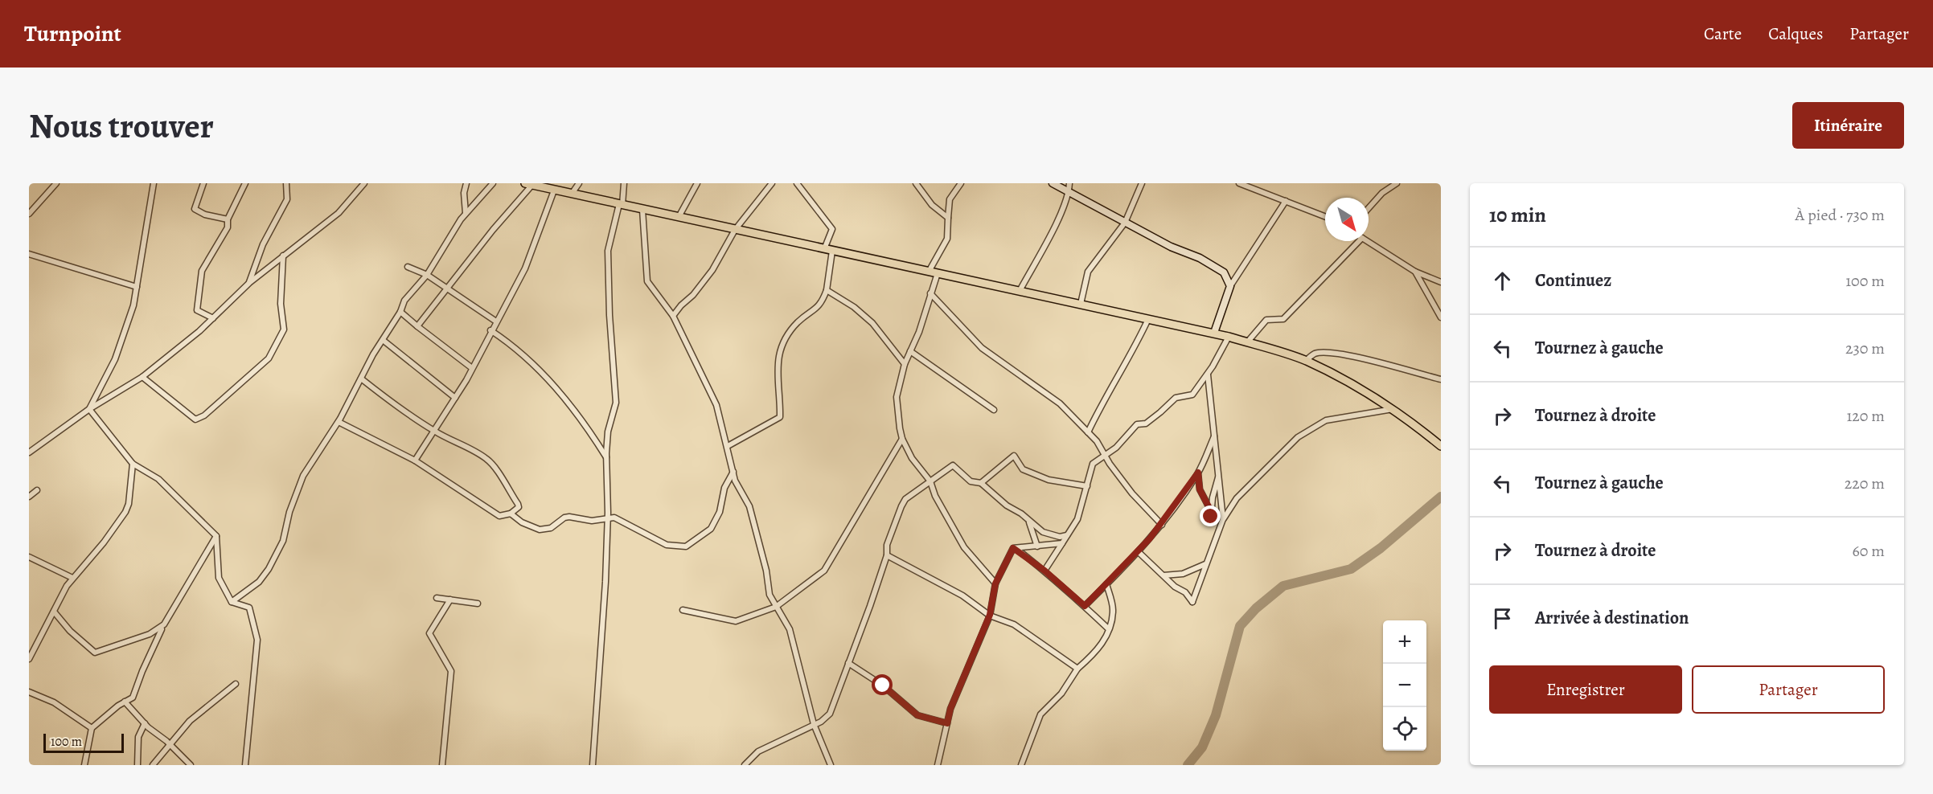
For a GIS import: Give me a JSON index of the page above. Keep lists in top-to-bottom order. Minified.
{"scale_bar":"100 m","north":"bottom right","page":{"header":"Turnpoint","nav":["Carte","Calques","Partager"],"buttons":["Itinéraire",["Enregistrer","Partager"]],"title":"Nous trouver","heading":["10 min","À pied · 730 m"],"list":[["Continuez","100 m"],["Tournez à gauche","230 m"],["Tournez à droite","120 m"],["Tournez à gauche","220 m"],["Tournez à droite","60 m"],"Arrivée à destination"],"map_buttons":["+","−"],"scale":"100 m"}}
